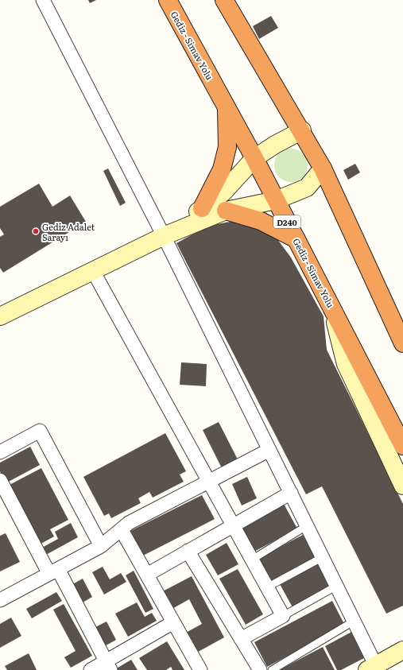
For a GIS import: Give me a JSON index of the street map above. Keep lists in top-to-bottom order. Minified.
{"streets":{"highway":["Gediz - Simav Yolu","D240"]},"places":["Gediz Adalet Sarayı"]}
